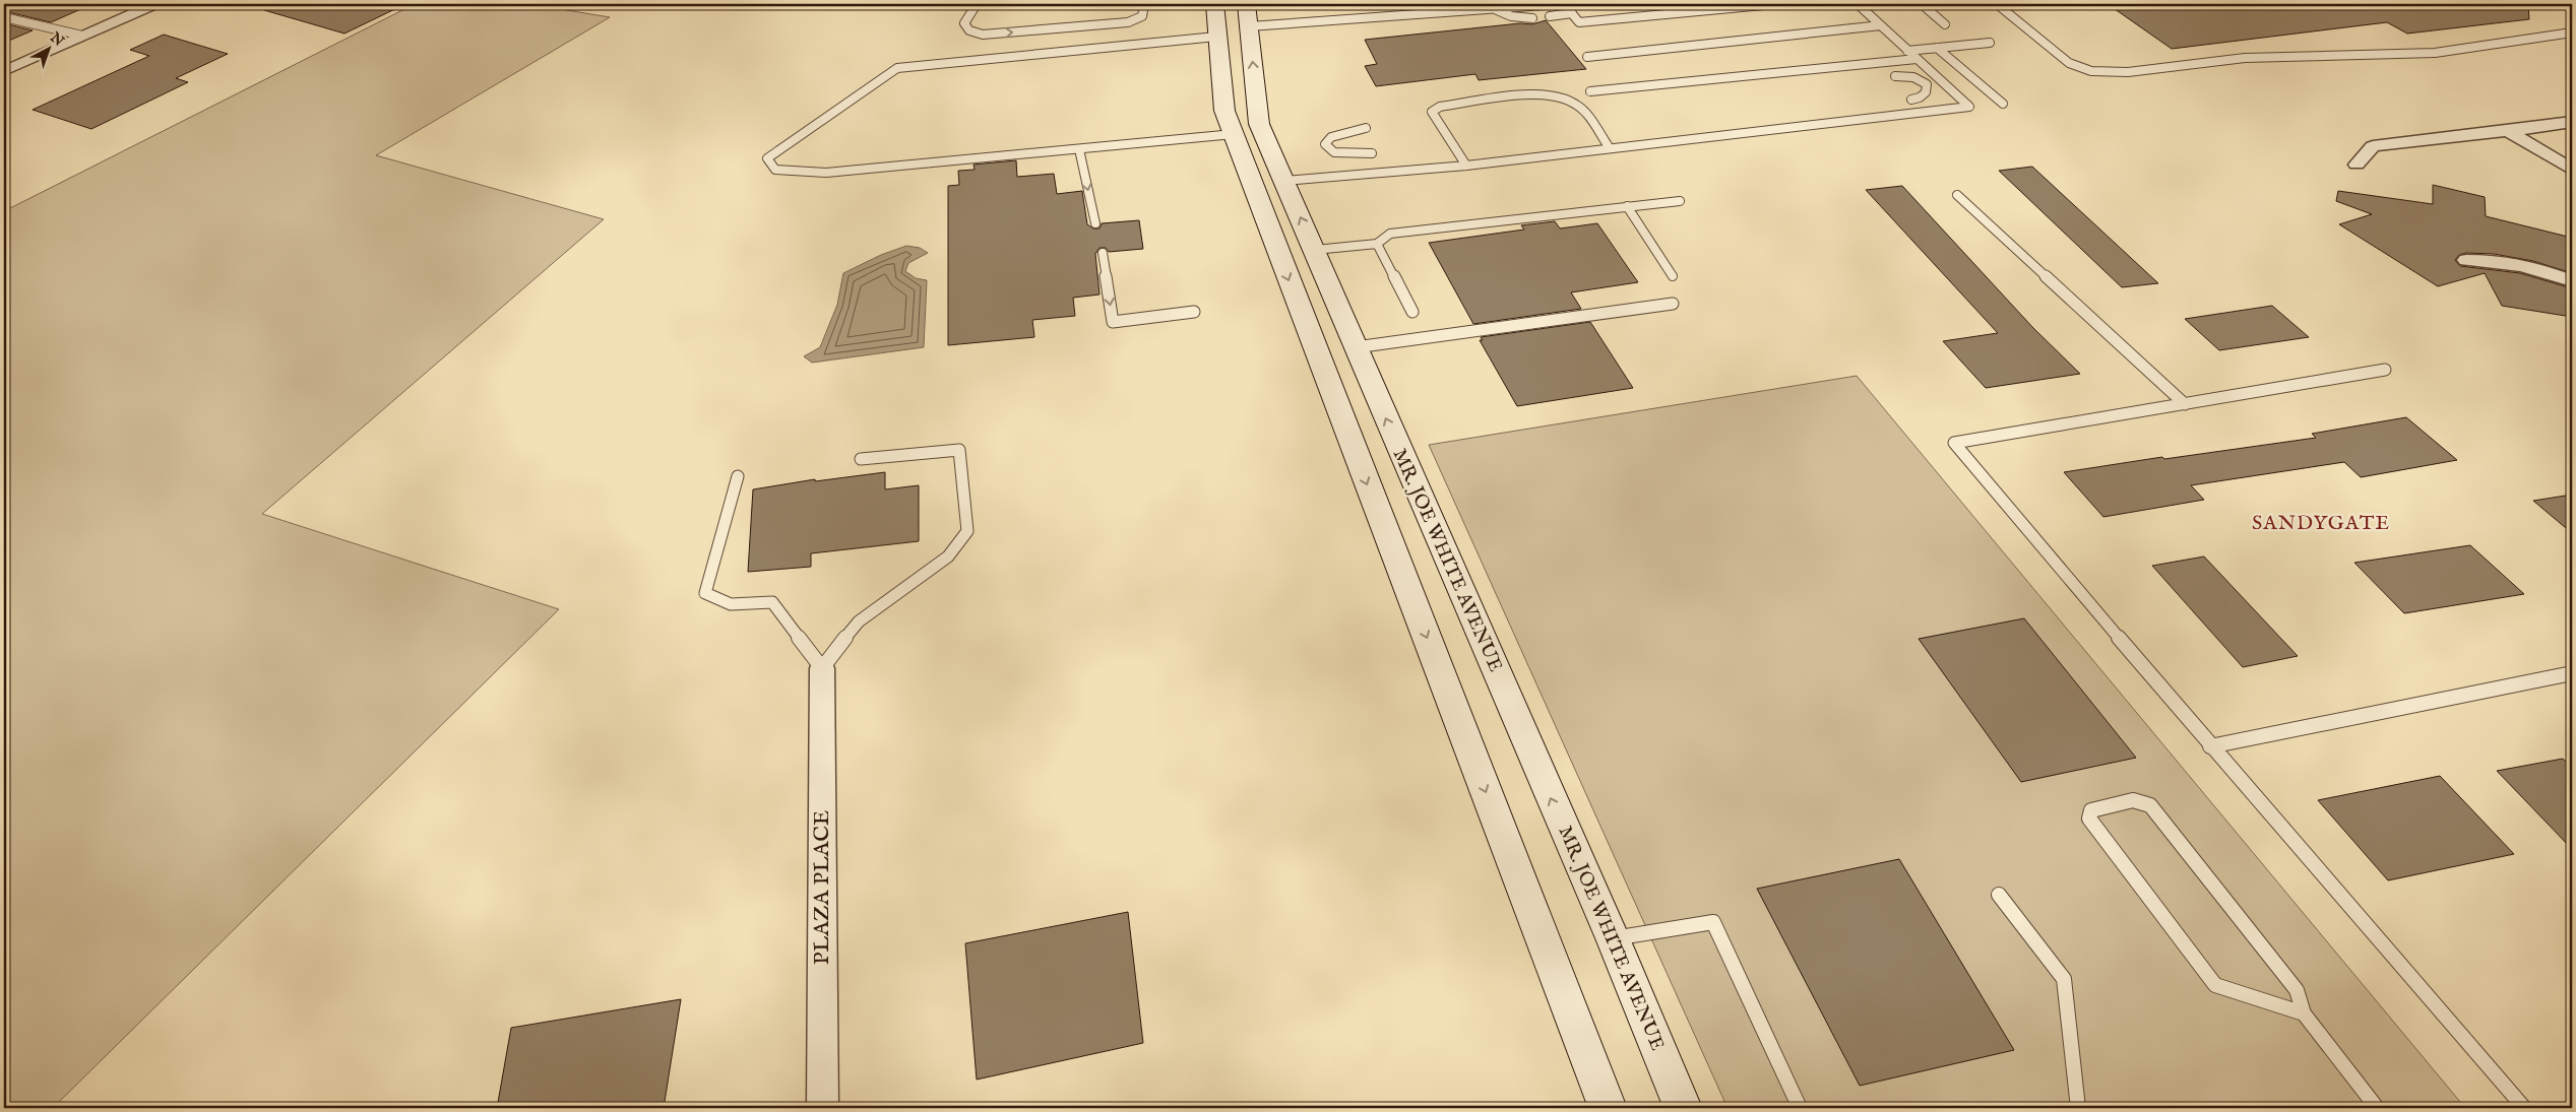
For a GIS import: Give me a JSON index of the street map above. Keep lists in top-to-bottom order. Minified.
{"streets":{"main road":["MR. JOE WHITE AVENUE"],"street":["PLAZA PLACE"]},"districts":["SANDYGATE"],"north":"top right"}
